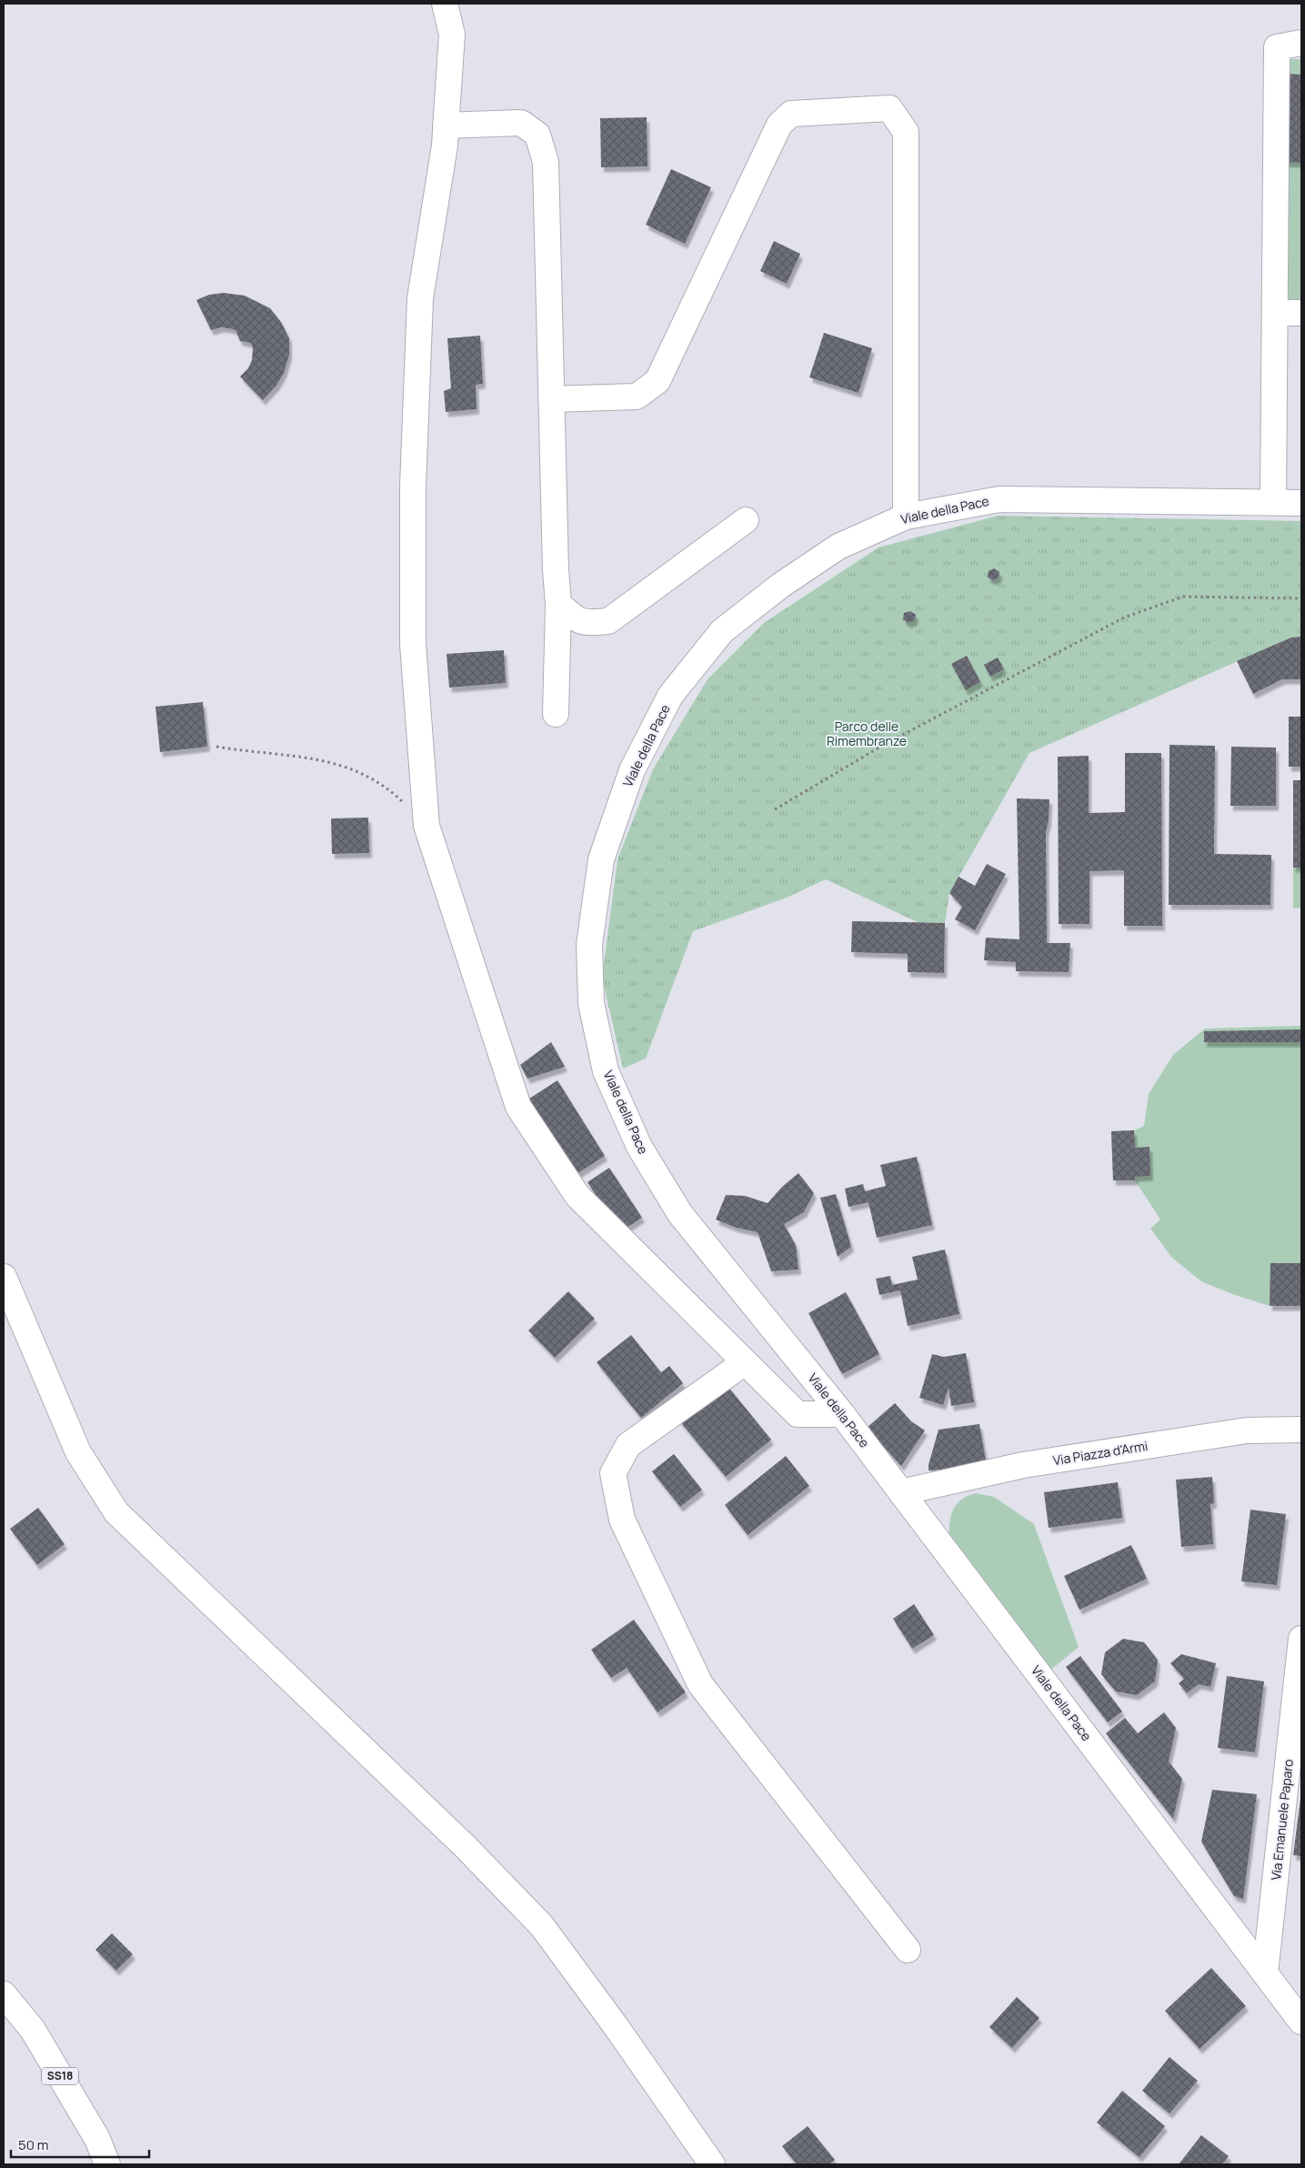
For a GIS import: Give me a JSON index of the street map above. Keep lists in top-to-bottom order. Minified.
{"streets":{"street":["Viale della Pace","Via Piazza d'Armi","Via Emanuele Paparo","SS18"]},"crossings":[["Viale della Pace","Via Piazza d'Armi"],["Viale della Pace","Via Emanuele Paparo"]],"parks":["Parco delle Rimembranze"],"scale_bar":"50 m"}
